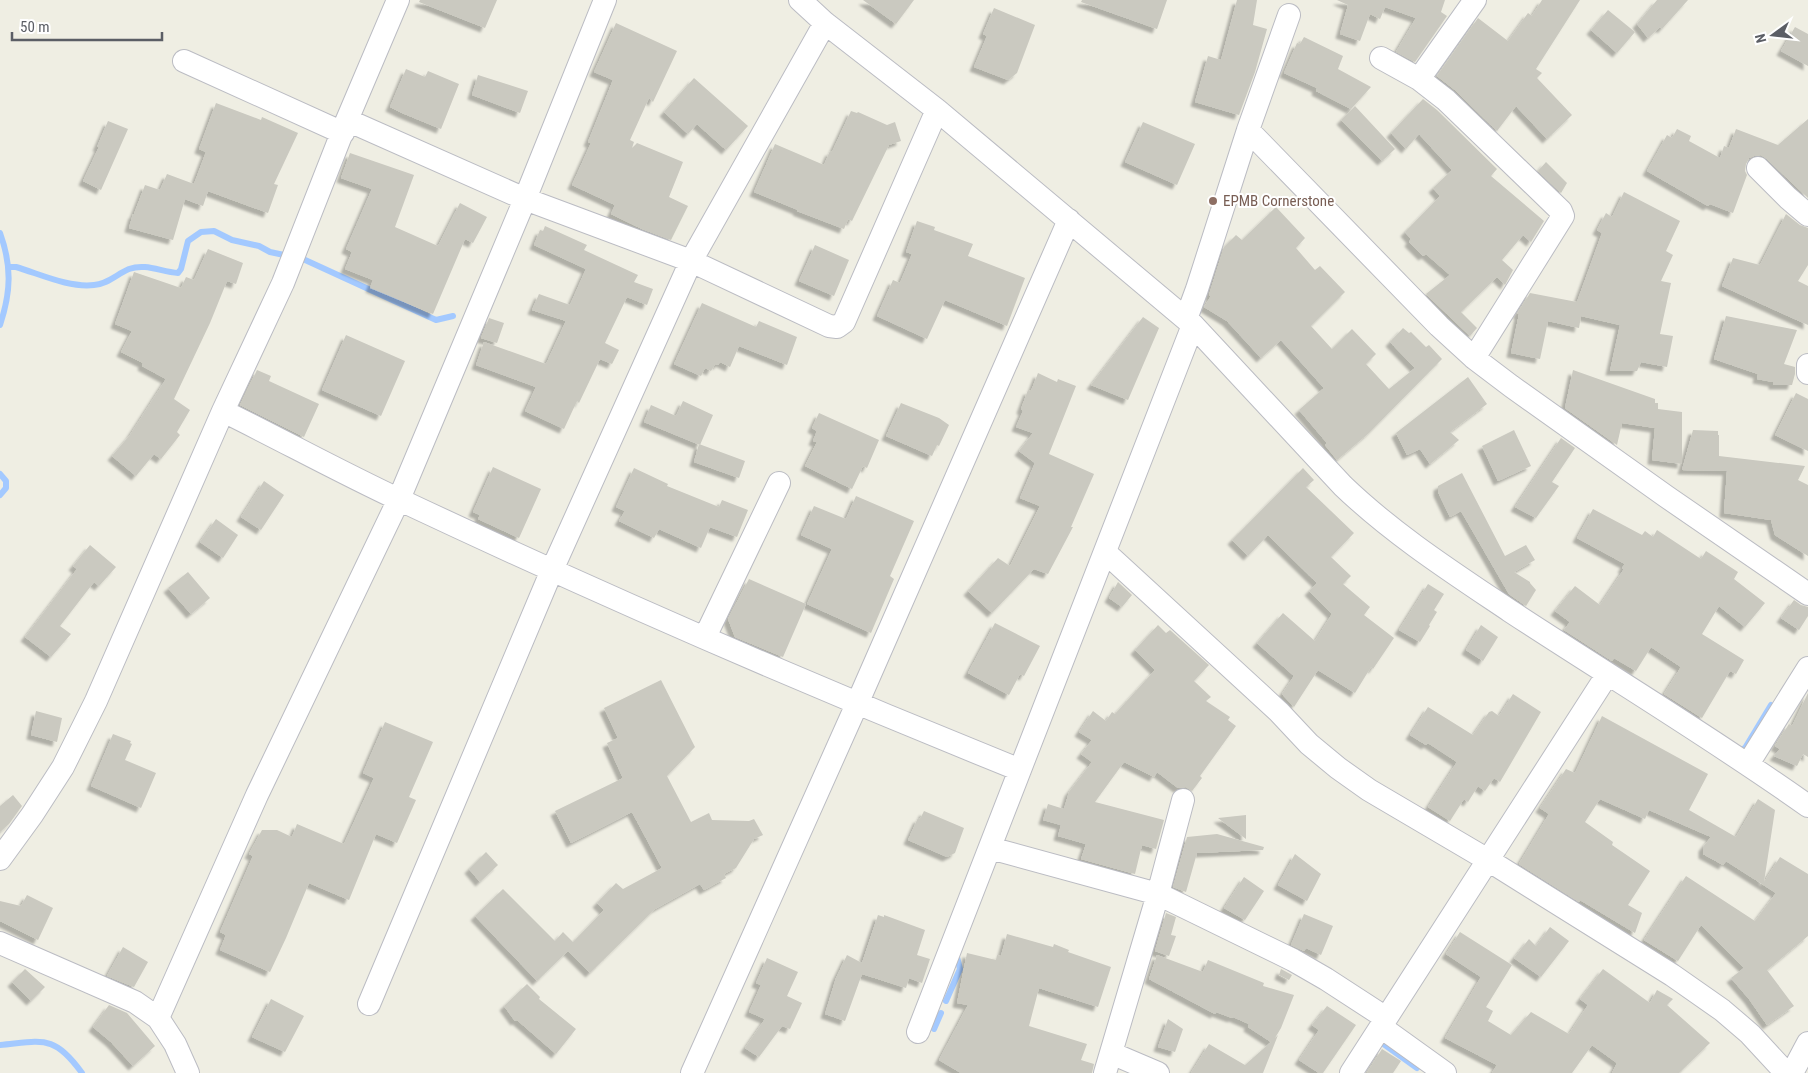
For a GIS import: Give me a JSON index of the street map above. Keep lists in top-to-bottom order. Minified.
{"places":["EPMB Cornerstone"],"scale_bar":"50 m","north":"left"}
